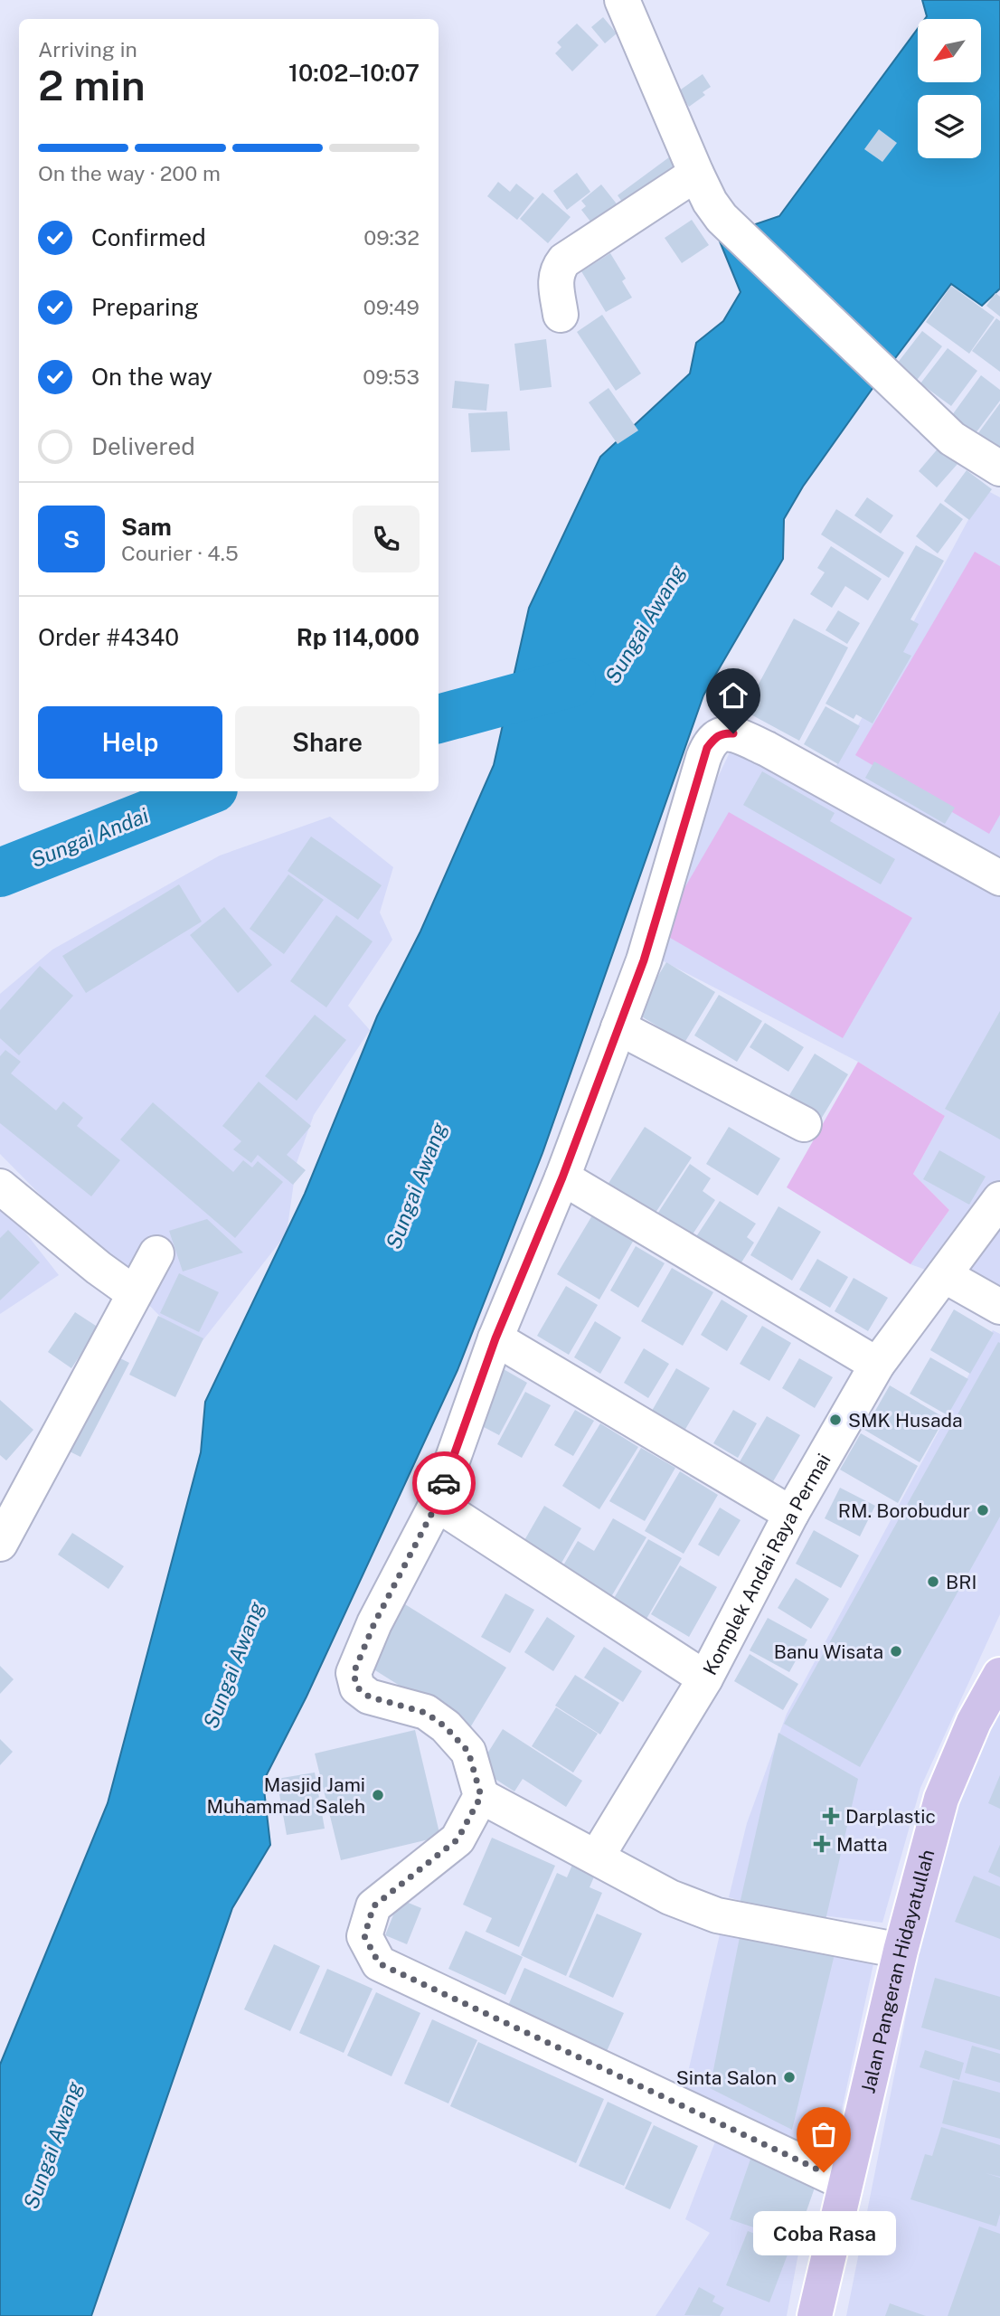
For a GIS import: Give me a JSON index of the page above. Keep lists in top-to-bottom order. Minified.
{"streets":{"main road":["Jalan Pangeran Hidayatullah"],"street":["Komplek Andai Raya Permai"]},"water":["Sungai Awang","Sungai Andai"],"places":{"other":["SMK Husada","RM. Borobudur","BRI","Banu Wisata","Masjid Jami Muhammad Saleh","Sinta Salon","Coba Rasa"],"health":["Darplastic","Matta"]},"north":"bottom left","page":{"heading":["2 min","Arriving in","10:02–10:07"],"panel":["Sam","Courier · 4.5","Order #4340","Rp 114,000"],"bar":"On the way · 200 m","list":[["Confirmed","09:32"],["Preparing","09:49"],["On the way","09:53"],"Delivered"],"round":"S","buttons":["Help","Share"],"bubble":"Coba Rasa"}}
